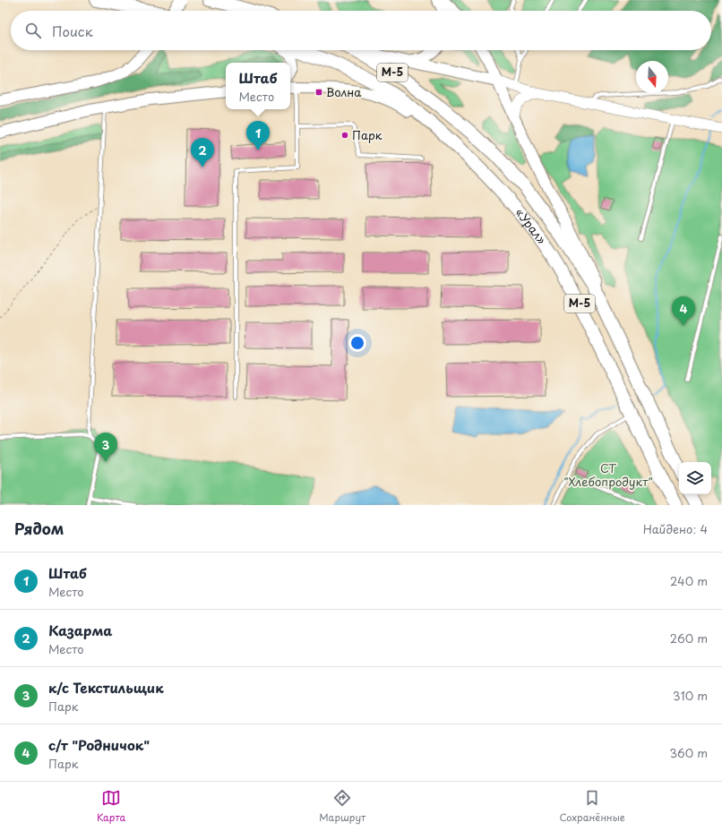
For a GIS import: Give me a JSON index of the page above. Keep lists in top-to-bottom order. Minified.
{"streets":{"highway":["М-5","«Урал»"]},"parks":["СТ \"Хлебопродукт\""],"places":{"transit":["Волна"],"other":["Парк"]},"north":"bottom","page":{"search":"Поиск","popup":["Штаб","Место"],"pins":["1","2","4","3"],"heading":["Рядом","Найдено: 4"],"list":[{"mark":"1","name":"Штаб","note":"Место","value":"240 m"},{"mark":"2","name":"Казарма","note":"Место","value":"260 m"},{"mark":"3","name":"к/с Текстильщик","note":"Парк","value":"310 m"},{"mark":"4","name":"с/т \"Родничок\"","note":"Парк","value":"360 m"}],"nav":["Карта","Маршрут","Сохранённые"]}}
